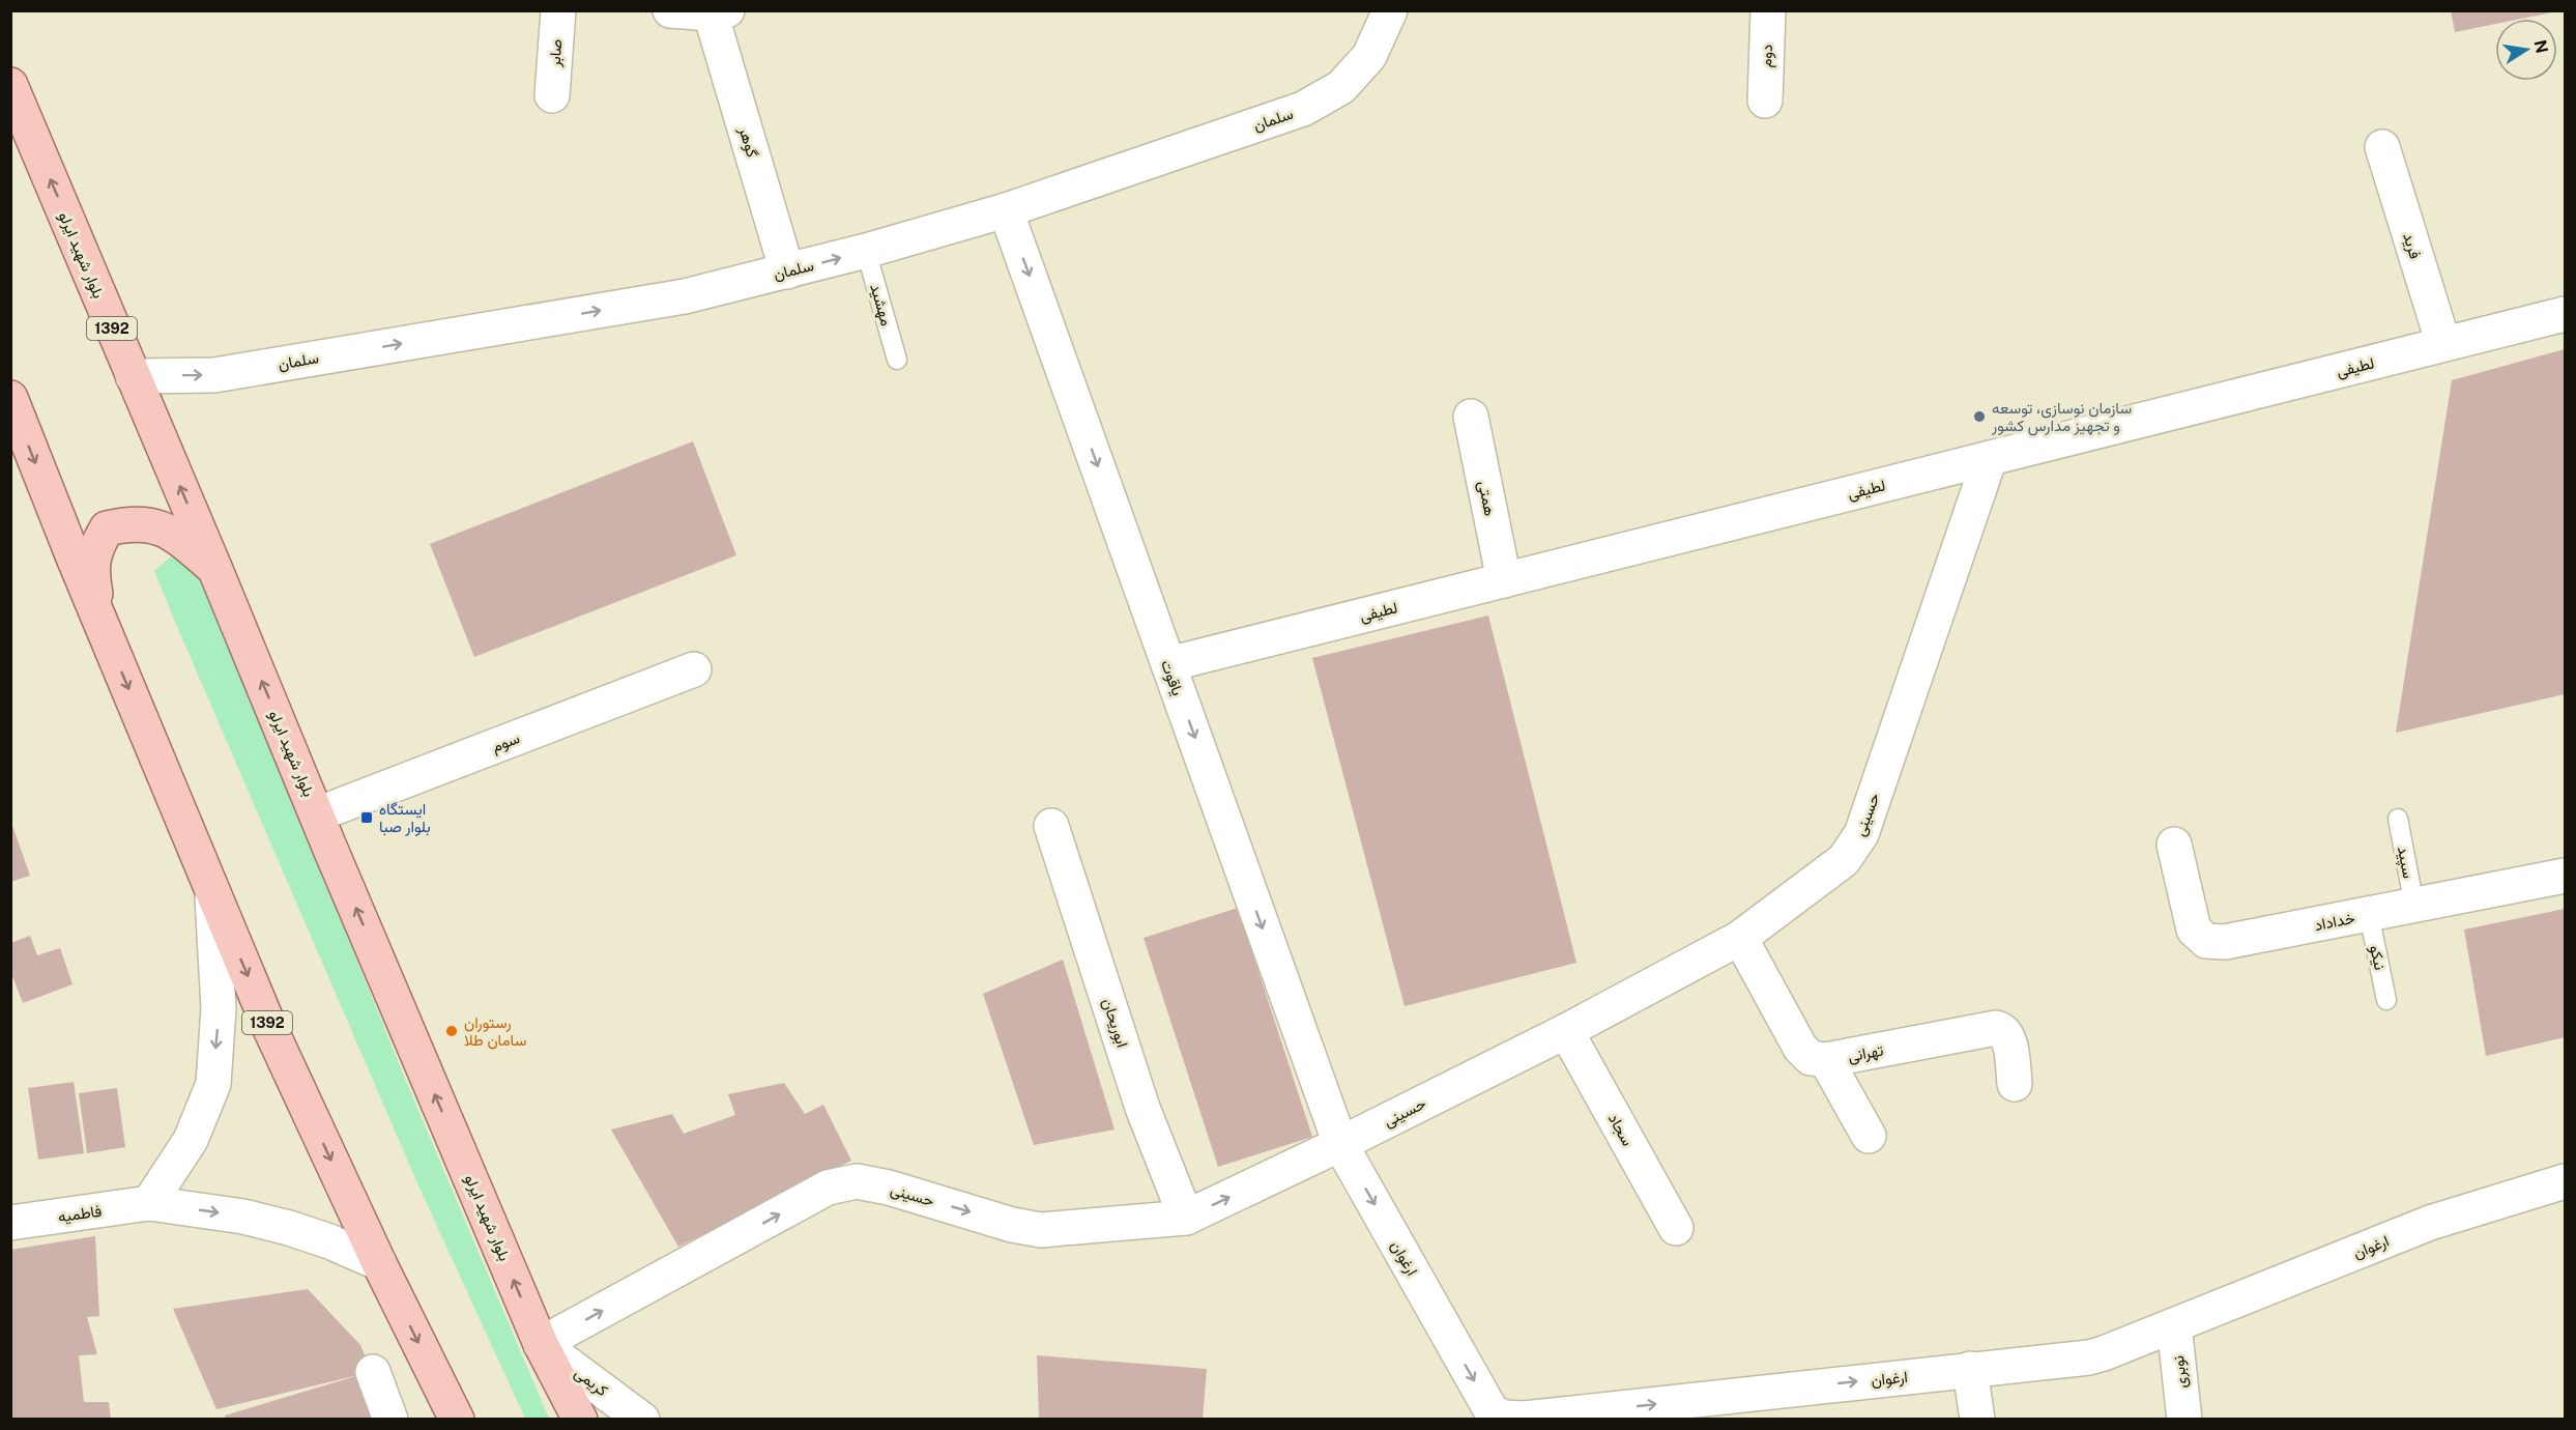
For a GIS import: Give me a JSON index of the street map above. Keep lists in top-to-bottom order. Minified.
{"streets":{"main road":["بلوار شهید ایرلو","1392"],"street":["صابر","دوم","سلمان","گوهر","فرید","لطیفی","همتی","یاقوت","سوم","حسینی","خداداد","ابوریحان","تهرانی","سجاد","فاطمیه","ارغوان","نوبری","کریمی"],"lane":["مهشید","سپید","نیکو"]},"crossings":[["سلمان","گوهر"],["سلمان","بلوار شهید ایرلو"],["سلمان","مهشید"],["سلمان","یاقوت"],["فرید","لطیفی"],["بلوار شهید ایرلو","سوم"],["بلوار شهید ایرلو","حسینی"],["بلوار شهید ایرلو","کریمی"],["1392","فاطمیه"],["لطیفی","همتی"],["لطیفی","یاقوت"],["لطیفی","حسینی"],["یاقوت","حسینی"],["یاقوت","ارغوان"],["حسینی","ابوریحان"],["حسینی","تهرانی"],["حسینی","سجاد"],["حسینی","ارغوان"],["حسینی","کریمی"],["سپید","خداداد"],["خداداد","نیکو"],["ارغوان","نوبری"]],"one_way":["سلمان","یاقوت","حسینی","فاطمیه","ارغوان"],"places":{"other":["سازمان نوسازی، توسعه و تجهیز مدارس کشور","رستوران سامان طلا"],"transit":["ایستگاه بلوار صبا"]},"north":"right"}
